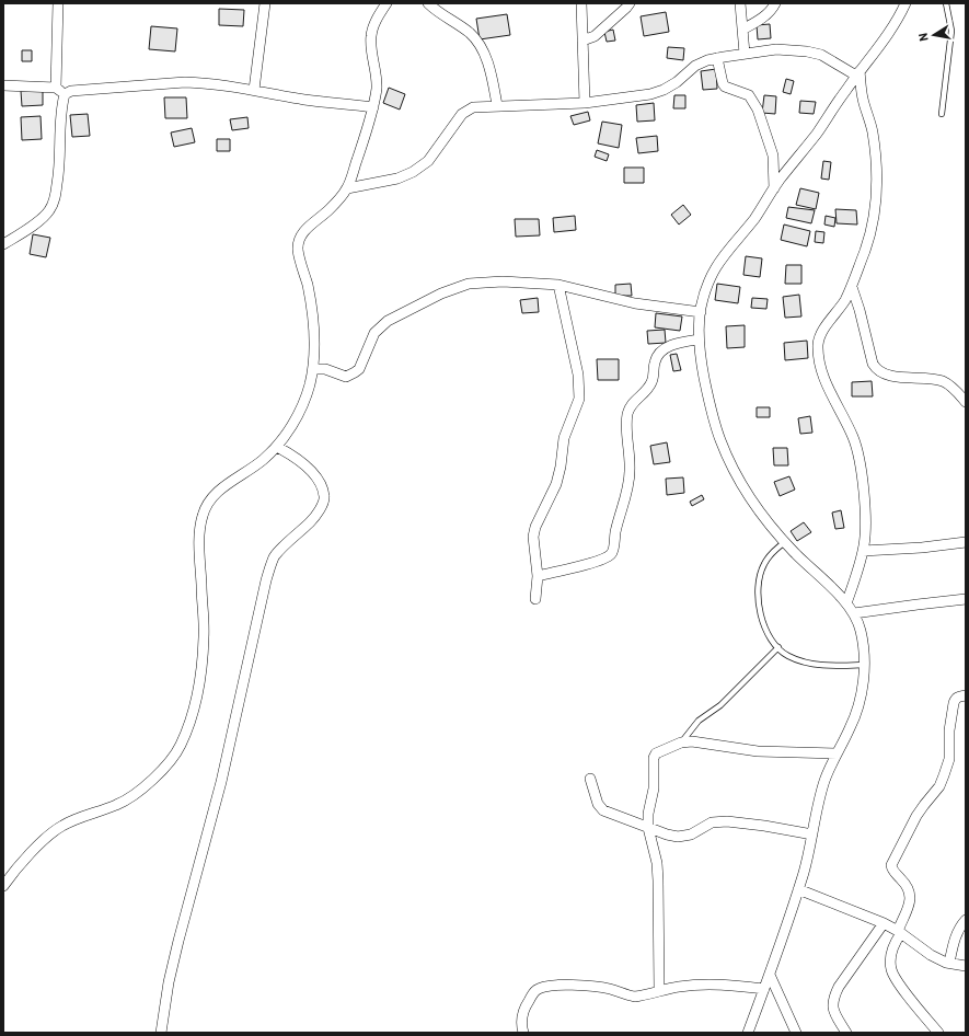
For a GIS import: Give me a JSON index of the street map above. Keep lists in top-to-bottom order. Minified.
{"north":"left"}
